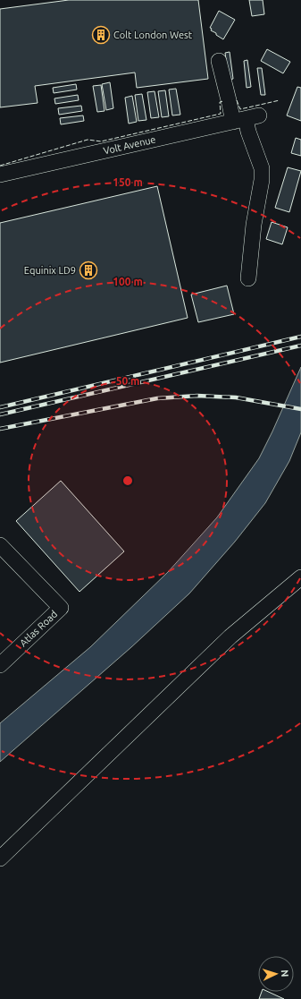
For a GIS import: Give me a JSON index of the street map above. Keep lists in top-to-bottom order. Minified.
{"streets":{"street":["Volt Avenue","Atlas Road"]},"places":{"building":["Colt London West","Equinix LD9"]},"north":"right","rings":["150 m","100 m","50 m"]}
